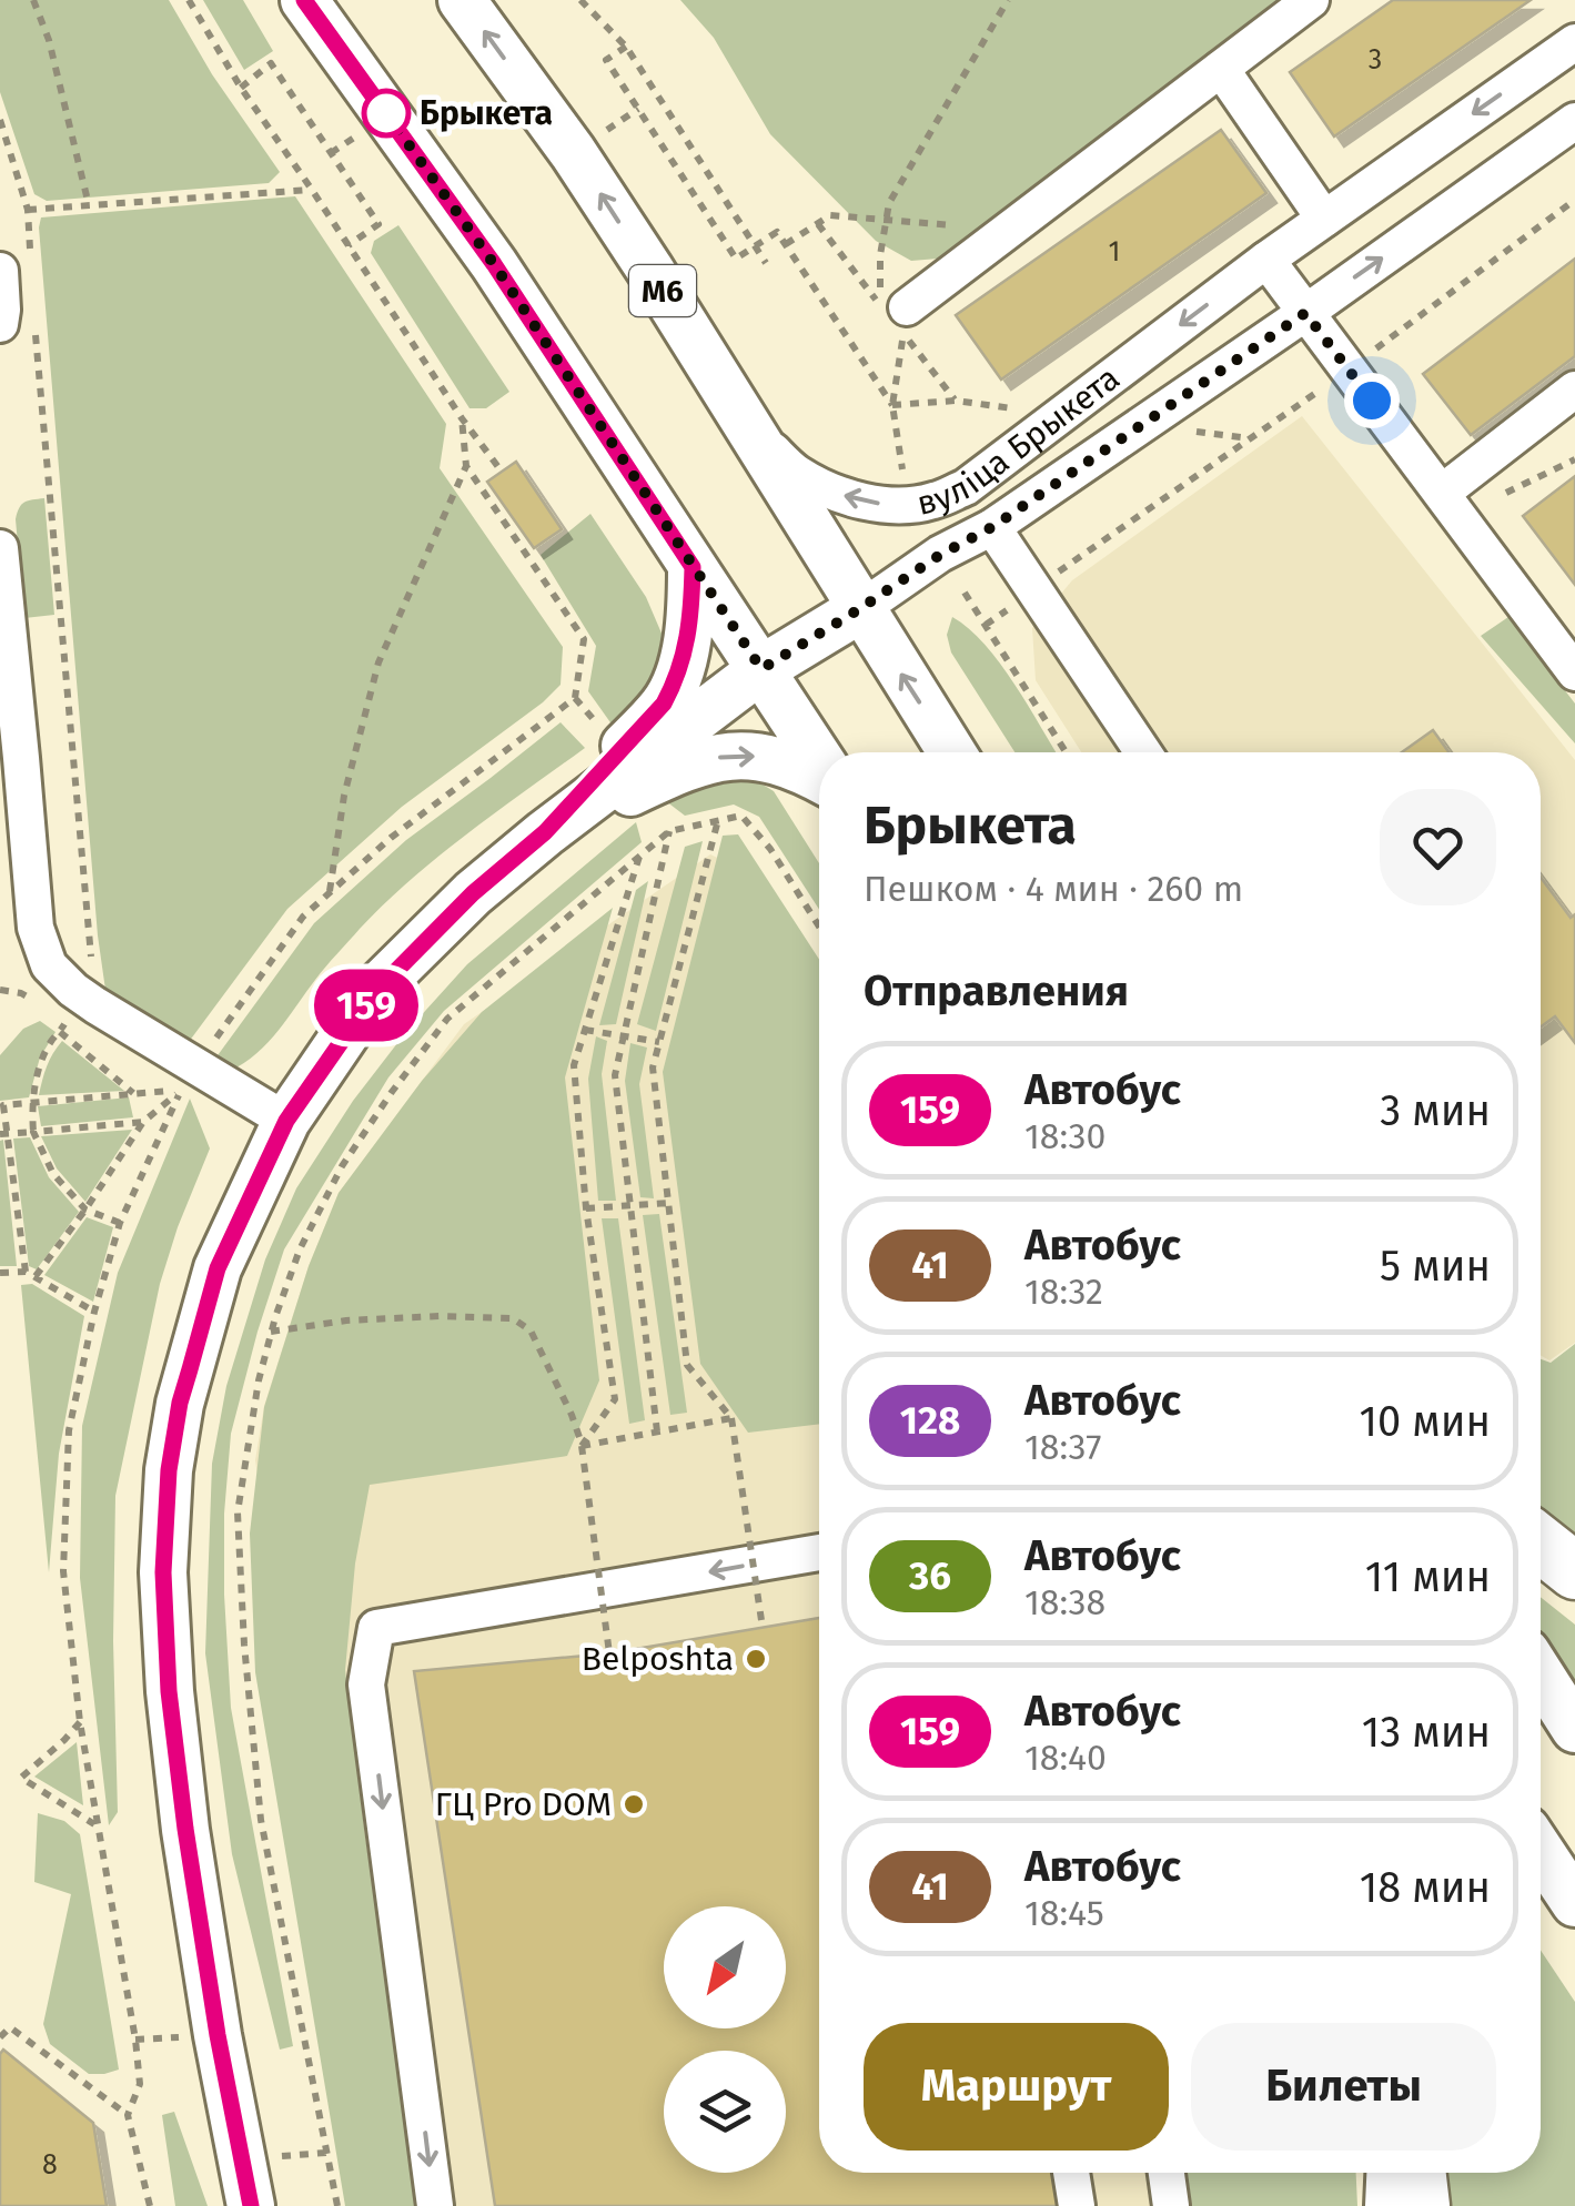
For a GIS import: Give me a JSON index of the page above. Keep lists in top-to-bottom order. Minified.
{"streets":{"main road":["М6"],"street":["вуліца Брыкета"]},"crossings":[["М6","вуліца Брыкета"]],"places":["Брыкета","Belposhta","ГЦ Pro DOM"],"lines":["bus line 159"],"house_numbers":["3","1","8"],"north":"bottom left","page":{"on_map":"159","heading":[["Брыкета","Пешком · 4 мин · 260 m"],"Отправления"],"list":[{"mark":"159","name":"Автобус","note":"18:30","value":"3 мин"},{"mark":"41","name":"Автобус","note":"18:32","value":"5 мин"},{"mark":"128","name":"Автобус","note":"18:37","value":"10 мин"},{"mark":"36","name":"Автобус","note":"18:38","value":"11 мин"},{"mark":"159","name":"Автобус","note":"18:40","value":"13 мин"},{"mark":"41","name":"Автобус","note":"18:45","value":"18 мин"}],"buttons":["Маршрут","Билеты"]}}
